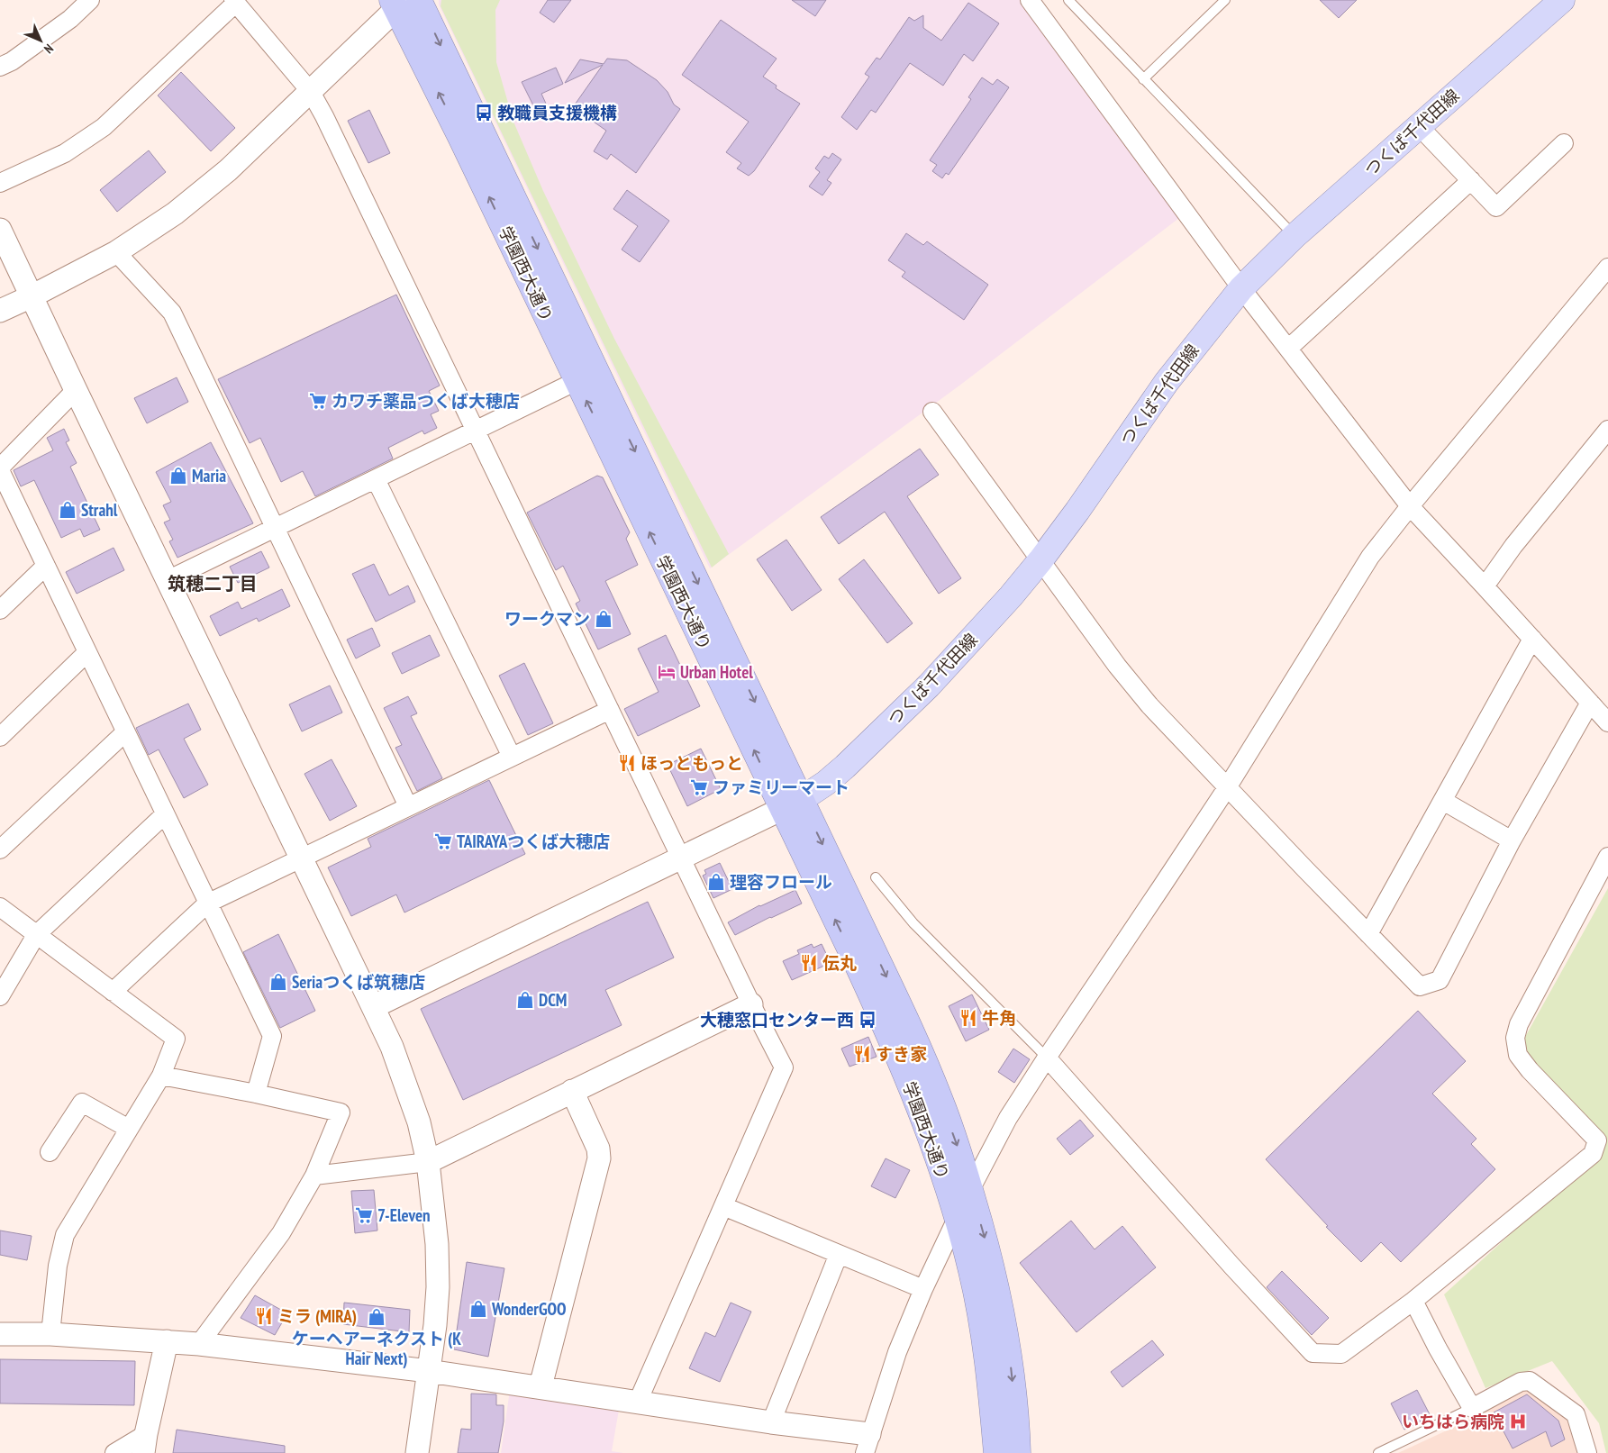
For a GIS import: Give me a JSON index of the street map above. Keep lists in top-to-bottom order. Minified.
{"streets":{"highway":["学園西大通り"],"main road":["つくば千代田線"]},"crossings":[["つくば千代田線","学園西大通り"]],"districts":["筑穂二丁目"],"places":{"bus stop":["教職員支援機構","大穂窓口センター西"],"supermarket":["カワチ薬品つくば大穂店","ファミリーマート","TAIRAYAつくば大穂店","7-Eleven"],"shop":["Maria","Strahl","ワークマン","理容フロール","Seriaつくば筑穂店","DCM","WonderGOO","ケーヘアーネクスト (K Hair Next)"],"hotel":["Urban Hotel"],"restaurant":["ほっともっと","伝丸","牛角","すき家","ミラ (MIRA)"],"hospital":["いちはら病院"]},"north":"bottom right"}
